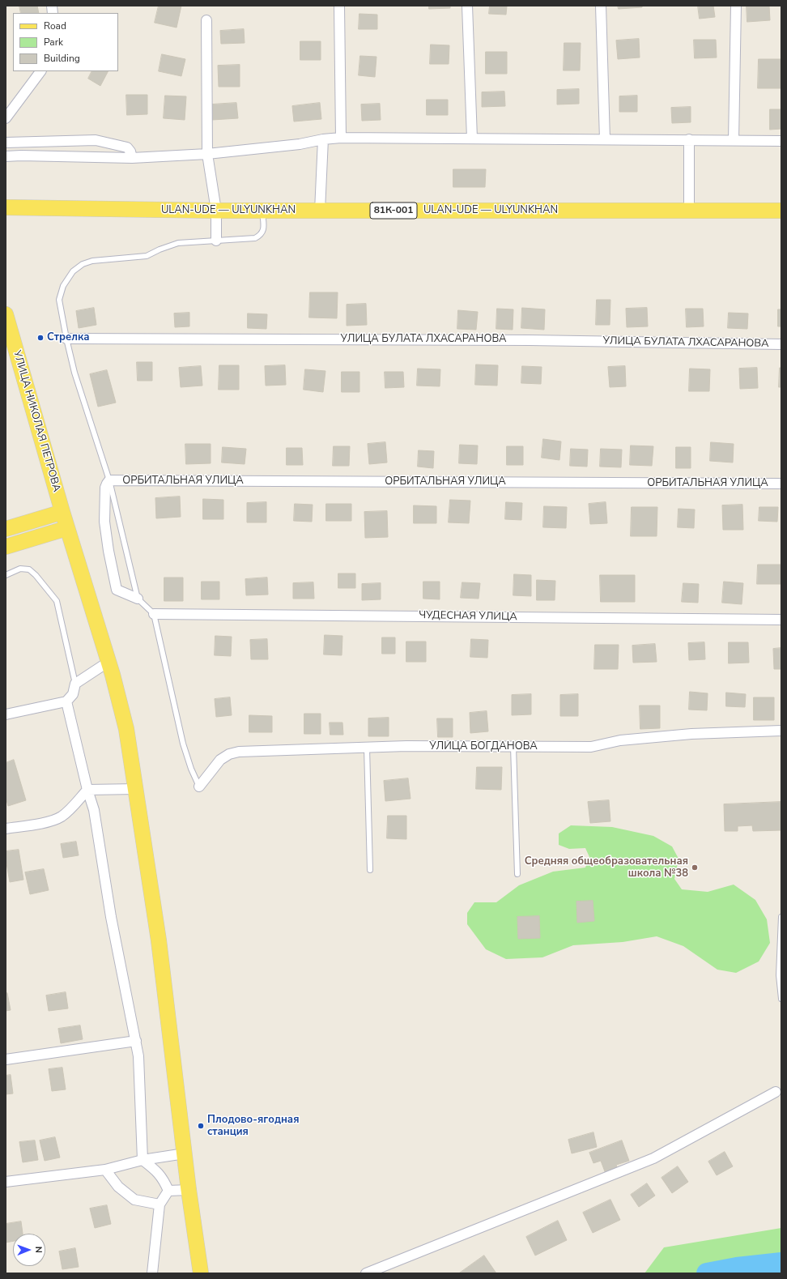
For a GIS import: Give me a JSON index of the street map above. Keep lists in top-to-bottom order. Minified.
{"streets":{"main road":["ULAN-UDE — ULYUNKHAN","81К-001","УЛИЦА НИКОЛАЯ ПЕТРОВА"],"street":["УЛИЦА БУЛАТА ЛХАСАРАНОВА","ОРБИТАЛЬНАЯ УЛИЦА","ЧУДЕСНАЯ УЛИЦА","УЛИЦА БОГДАНОВА"]},"places":["Стрелка","Средняя общеобразовательная школа №38","Плодово-ягодная станция"],"legend":["Road","Park","Building"],"north":"right"}
